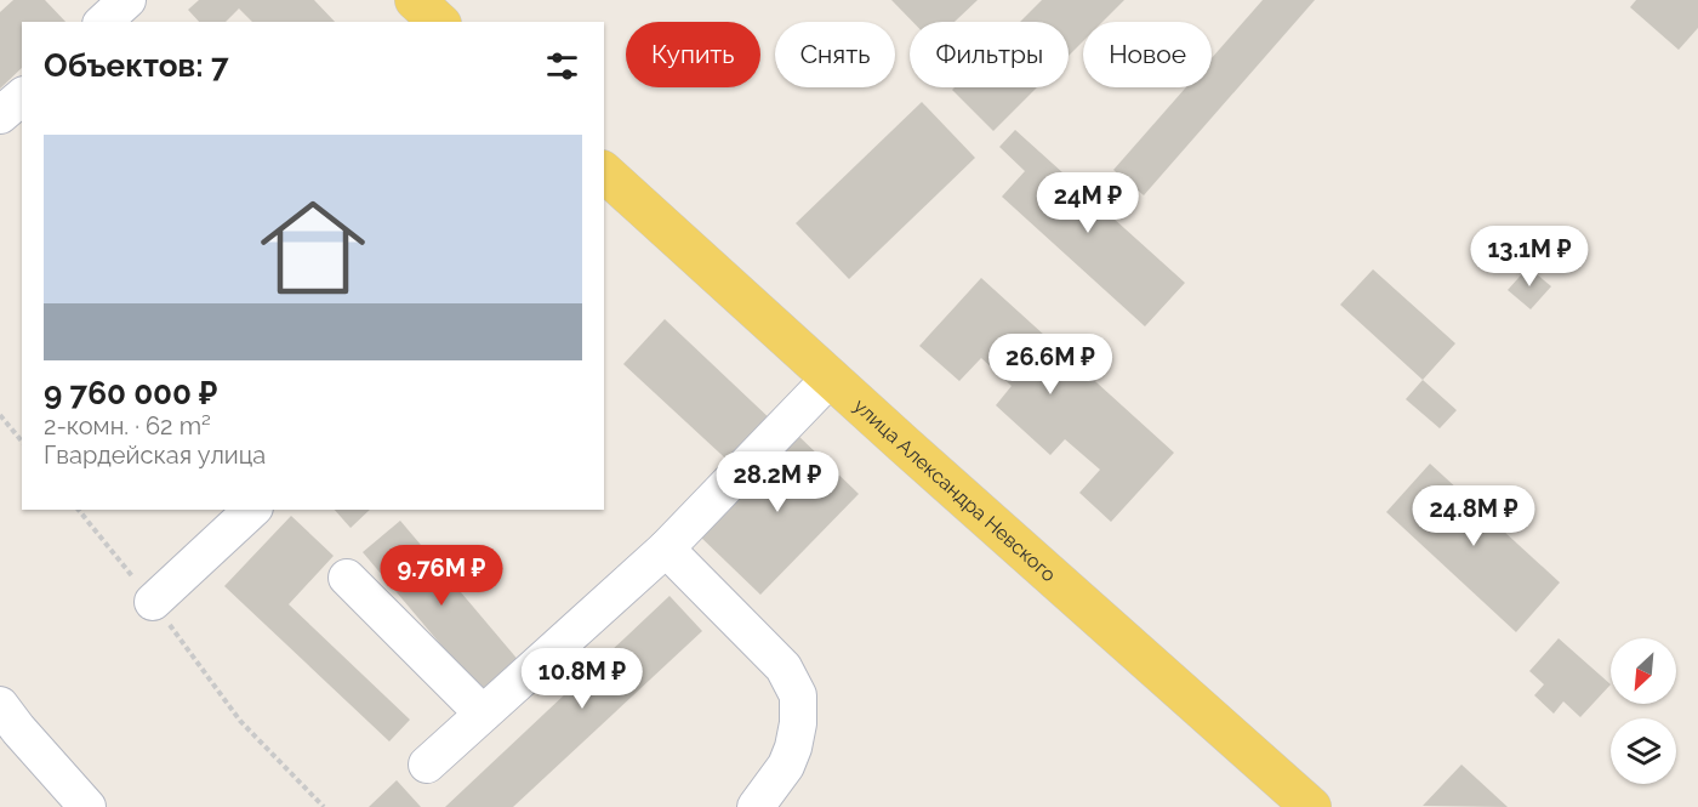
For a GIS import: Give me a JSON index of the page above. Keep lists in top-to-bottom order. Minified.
{"streets":{"main road":["улица Александра Невского"]},"north":"bottom left","page":{"chip":["Купить","Снять","Фильтры","Новое"],"heading":"Объектов: 7","list":[{"name":"9 760 000 ₽","note":"2-комн. · 62 m² · Гвардейская улица"}],"price":["24M ₽","13.1M ₽","26.6M ₽","28.2M ₽","24.8M ₽","9.76M ₽","10.8M ₽"]}}
